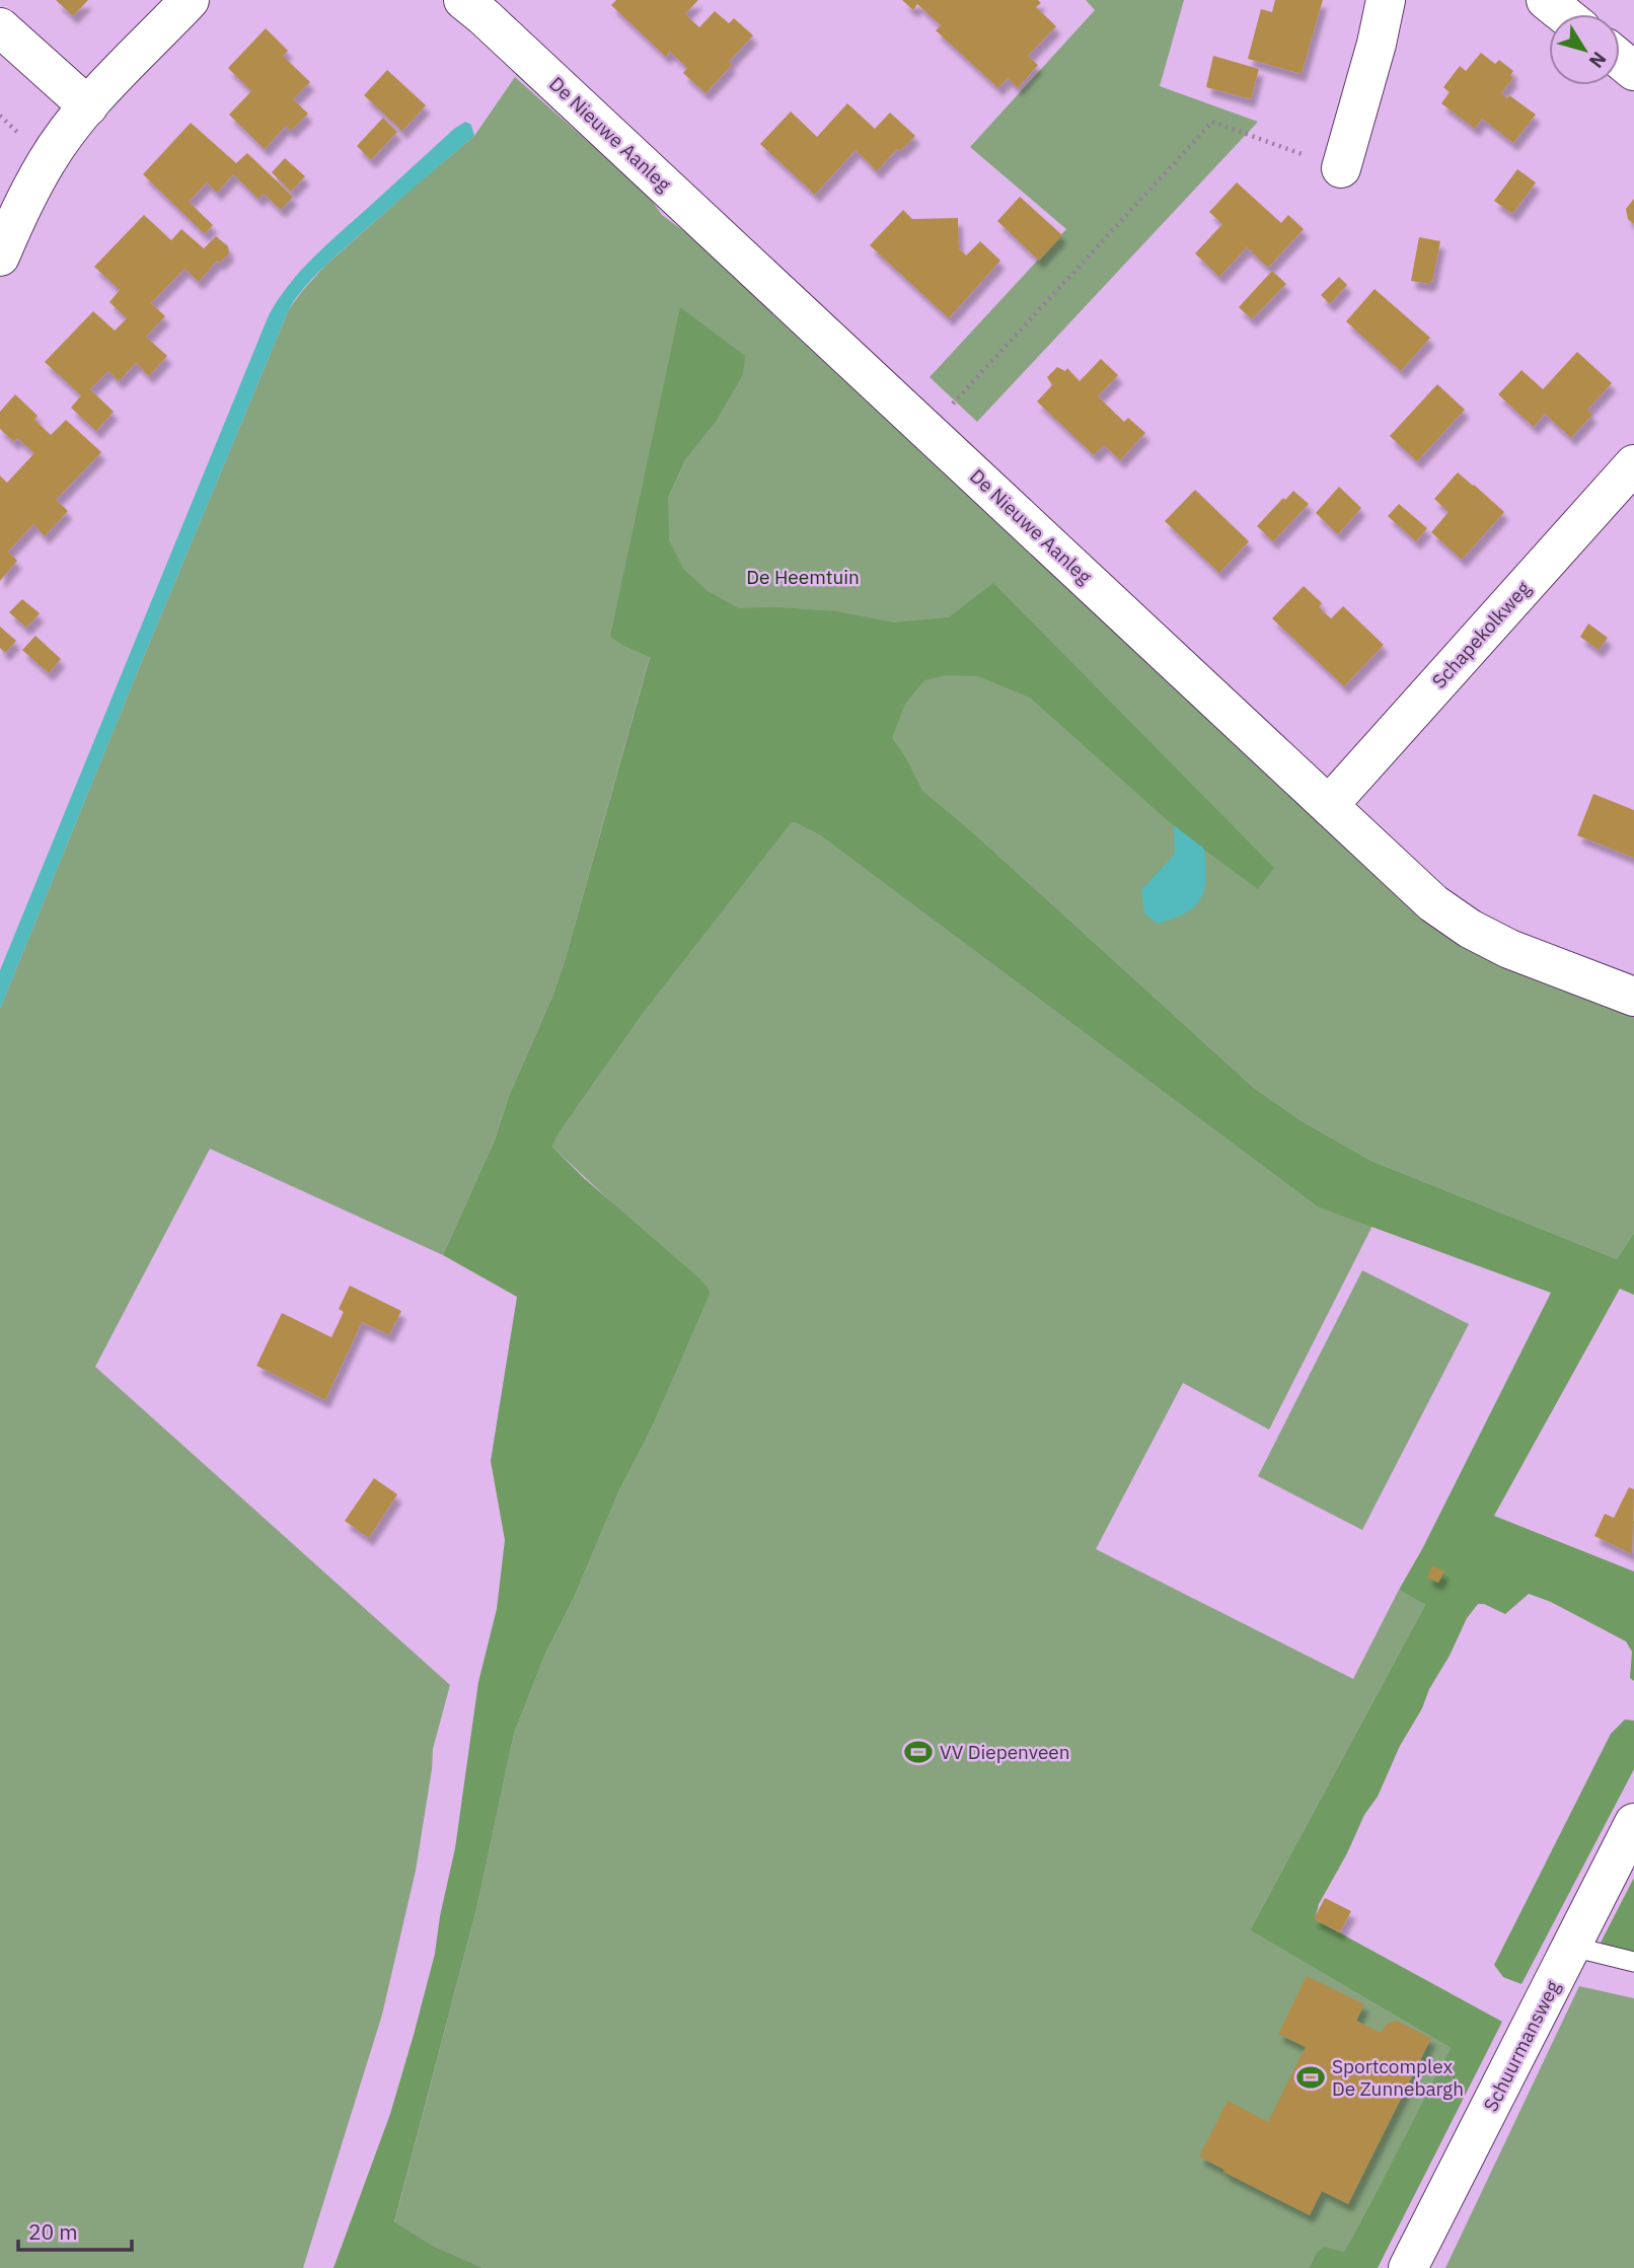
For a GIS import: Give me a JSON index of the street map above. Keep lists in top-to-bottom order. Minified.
{"streets":{"street":["De Nieuwe Aanleg","Schapekolkweg","Schuurmansweg"]},"crossings":[["De Nieuwe Aanleg","Schapekolkweg"]],"parks":["De Heemtuin"],"places":{"sports":["VV Diepenveen","Sportcomplex De Zunnebargh"]},"scale_bar":"20 m","north":"bottom right"}
